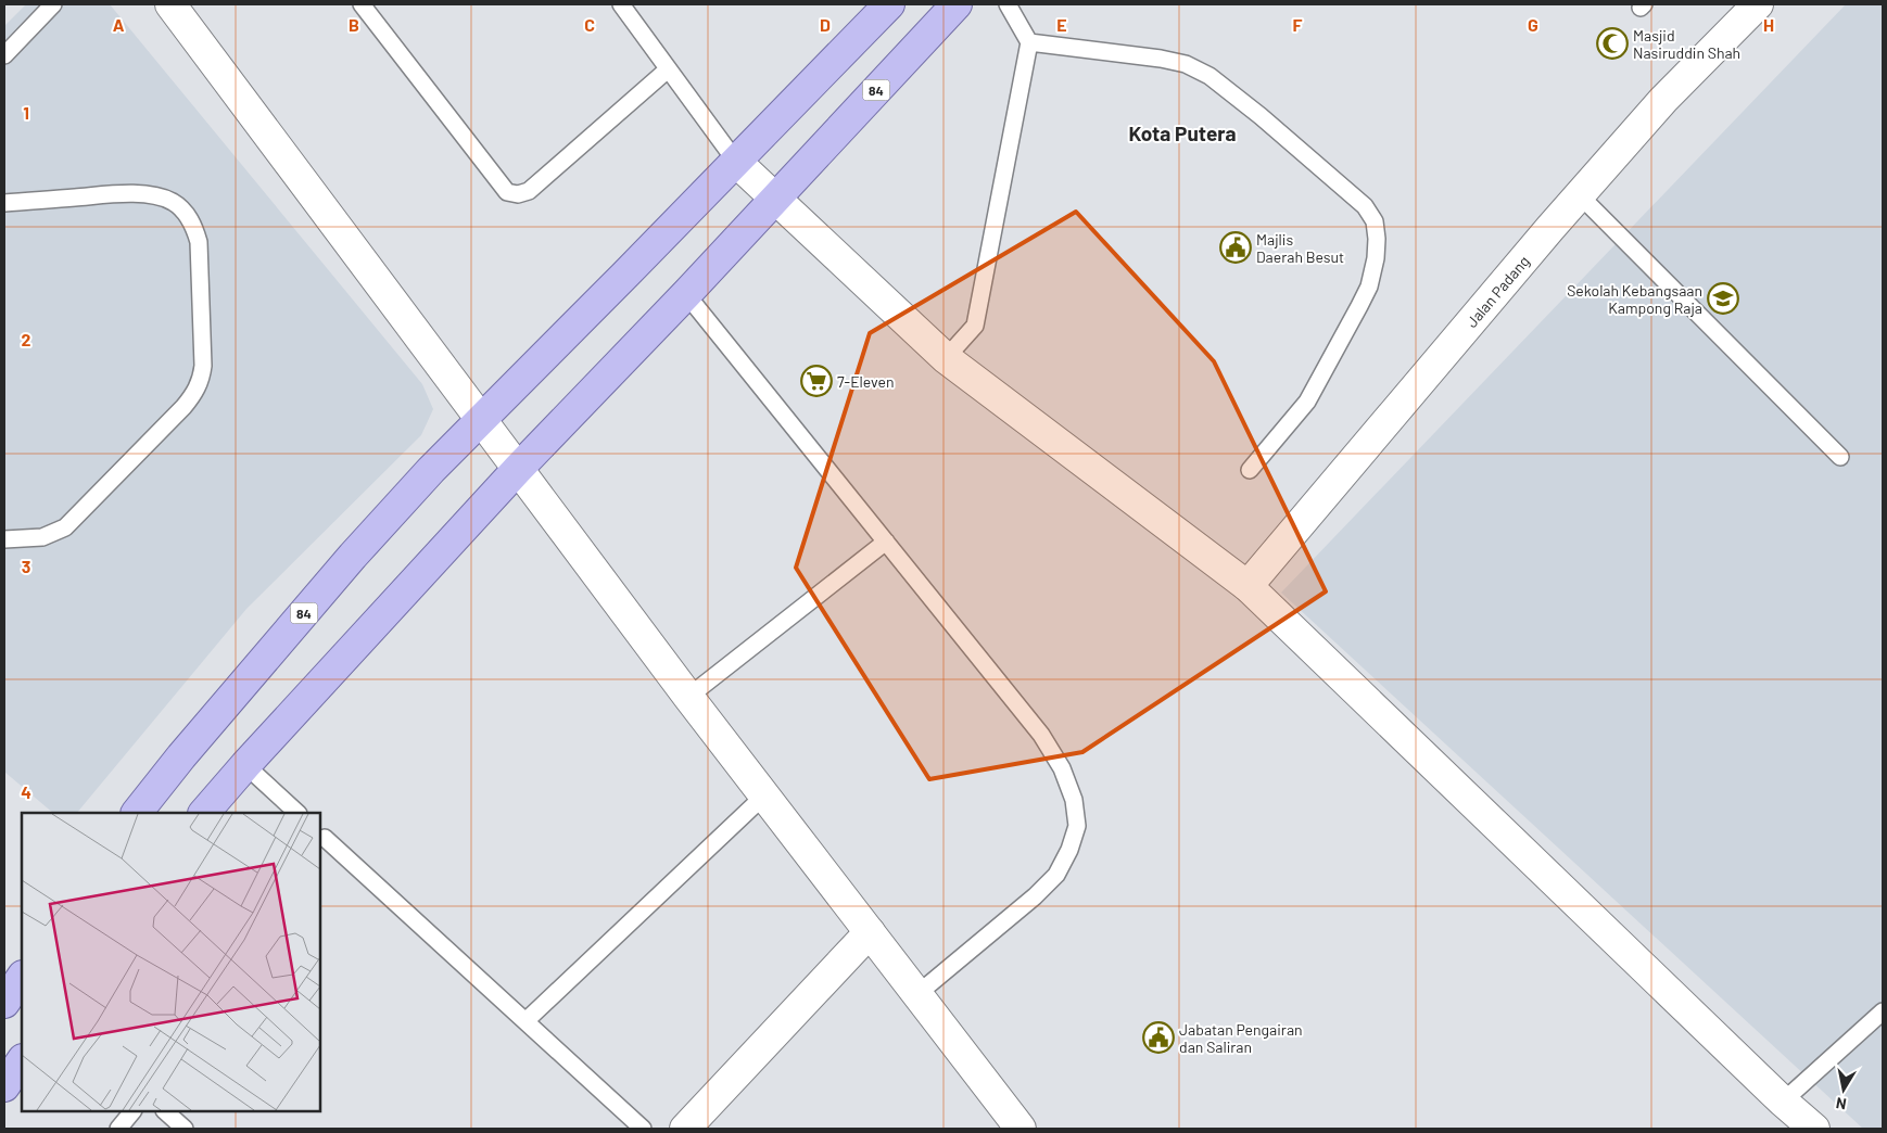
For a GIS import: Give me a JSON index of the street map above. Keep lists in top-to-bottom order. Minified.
{"streets":{"main road":["84"],"street":["Jalan Padang"]},"districts":["Kota Putera"],"places":{"mosque":["Masjid Nasiruddin Shah"],"public building":["Majlis Daerah Besut","Jabatan Pengairan dan Saliran"],"school or university":["Sekolah Kebangsaan Kampong Raja"],"supermarket":["7-Eleven"]},"north":"bottom","grid":{"columns":["A","B","C","D","E","F","G","H"],"rows":["1","2","3","4"]}}
